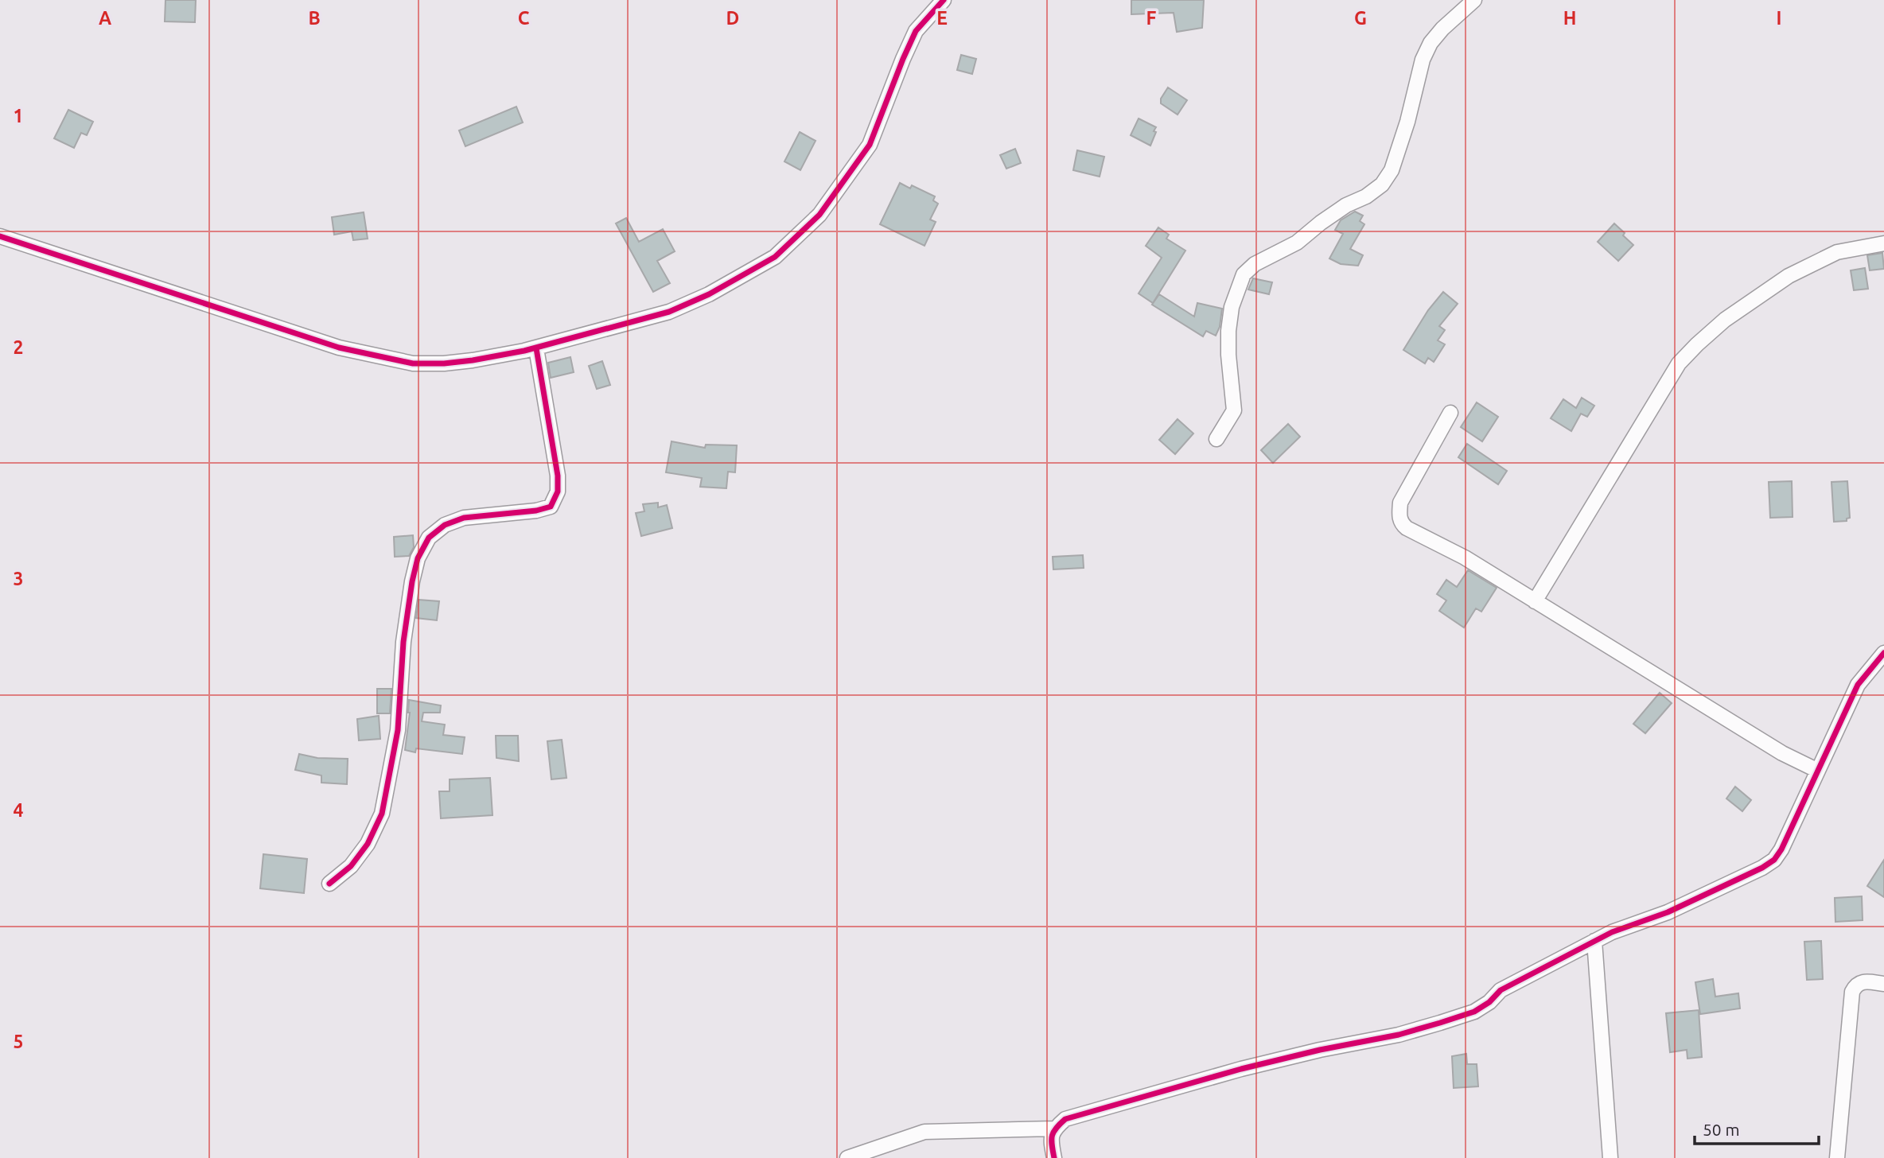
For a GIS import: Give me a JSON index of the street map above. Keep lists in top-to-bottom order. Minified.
{"scale_bar":"50 m","grid":{"columns":["A","B","C","D","E","F","G","H","I"],"rows":["1","2","3","4","5"]}}
